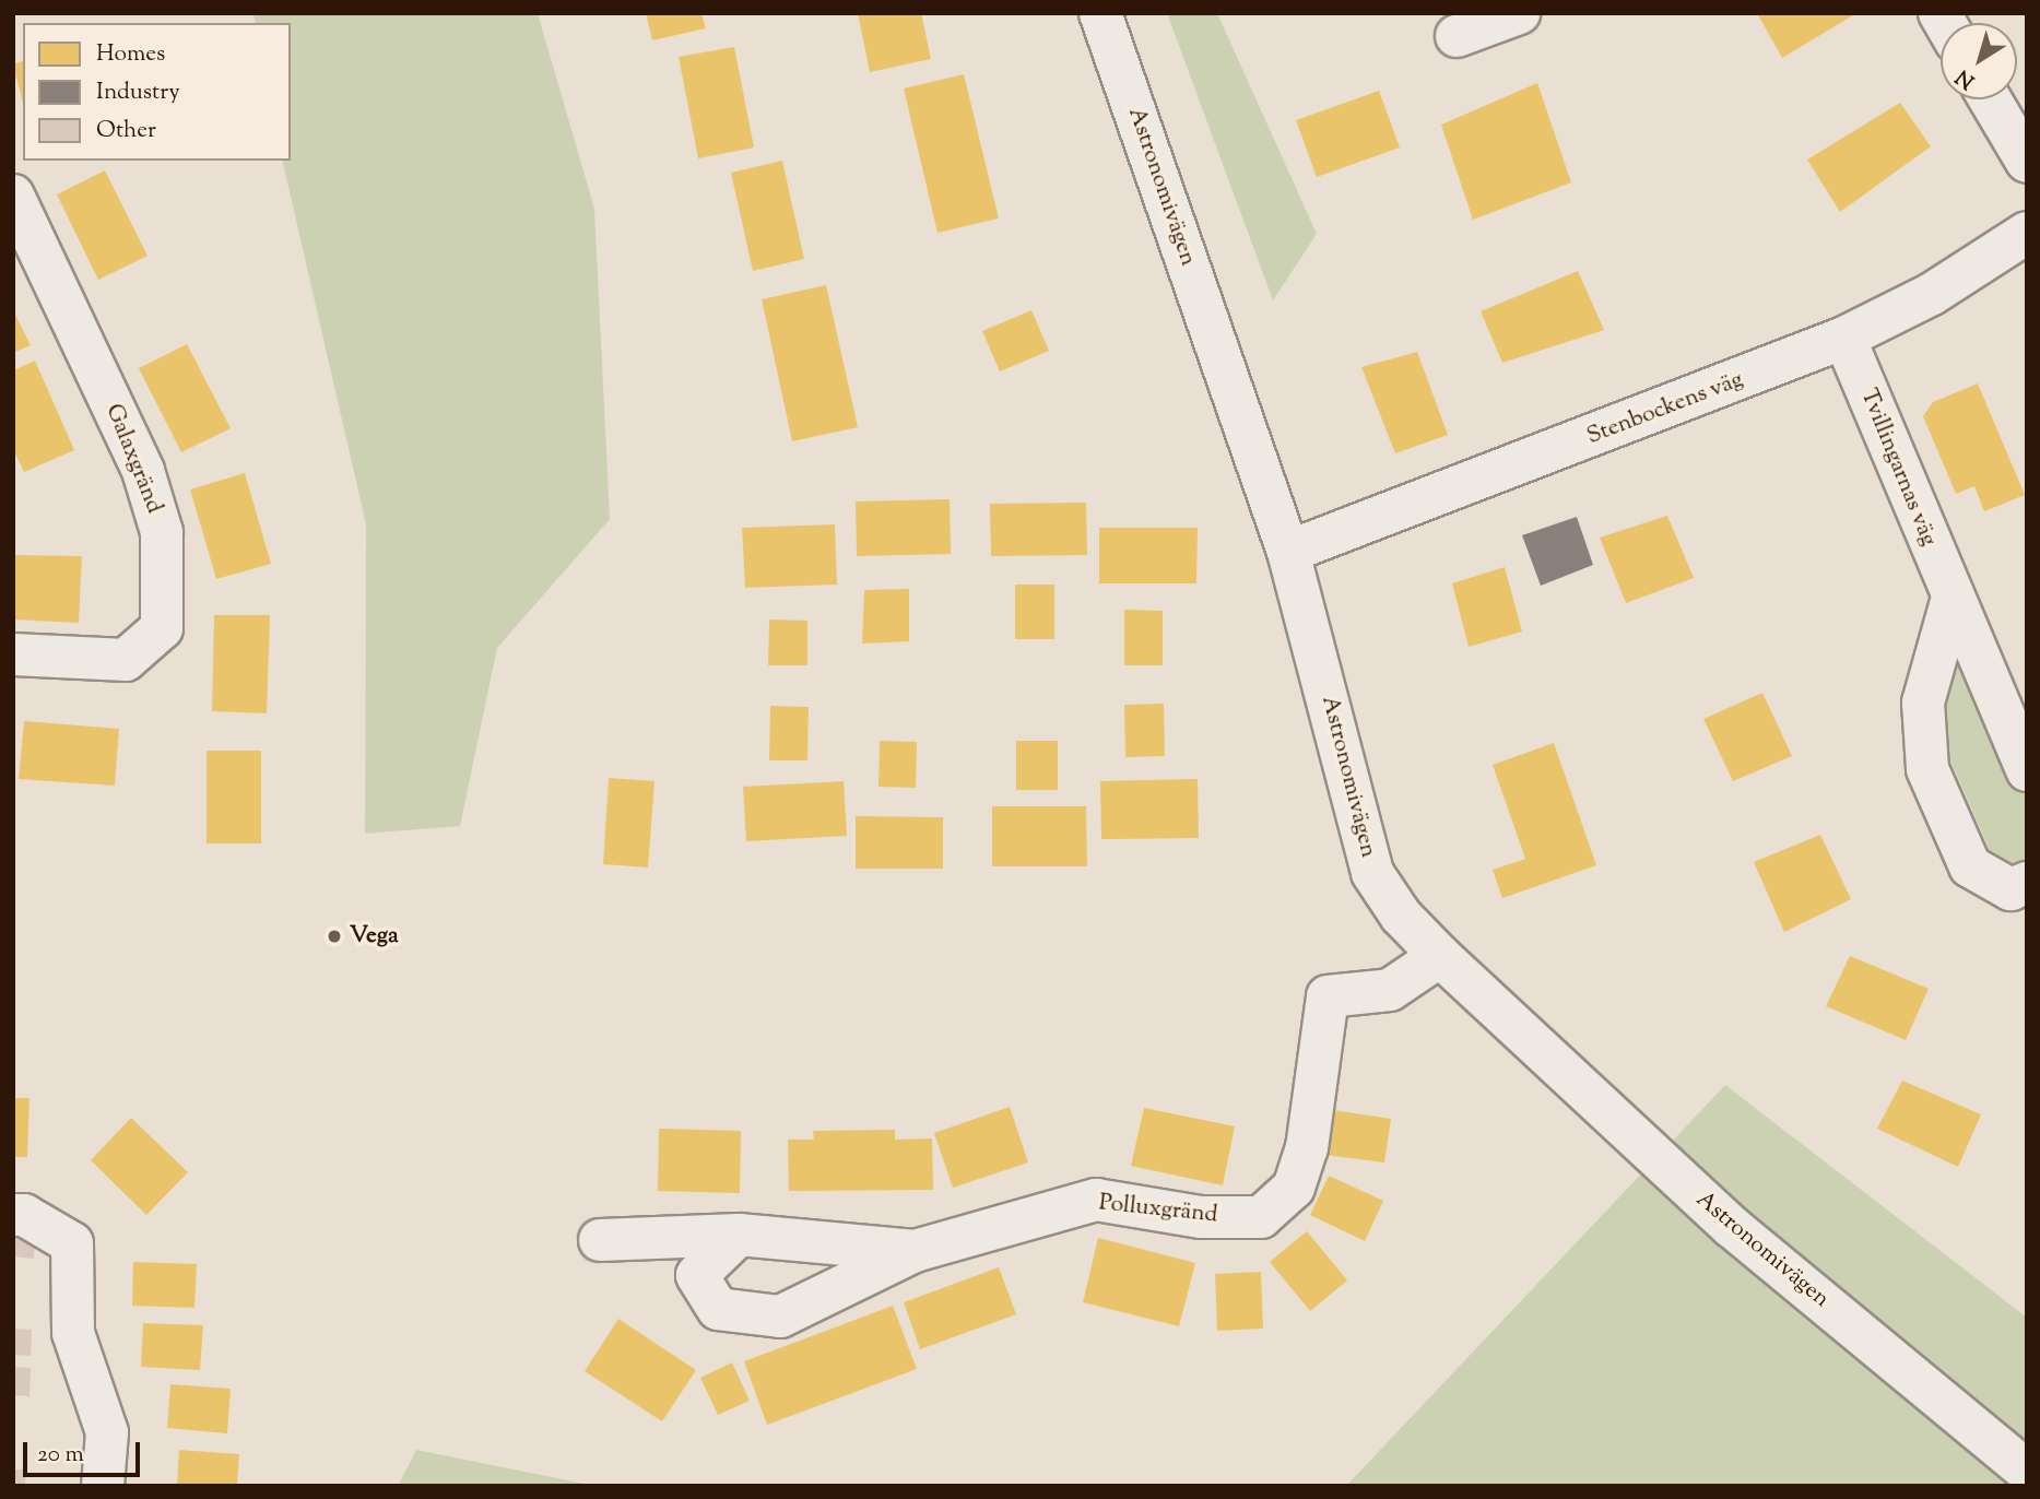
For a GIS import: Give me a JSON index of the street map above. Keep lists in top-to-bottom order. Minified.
{"streets":{"street":["Astronomivägen","Stenbockens väg","Galaxgränd","Tvillingarnas väg","Polluxgränd"]},"crossings":[["Astronomivägen","Stenbockens väg"],["Astronomivägen","Polluxgränd"],["Stenbockens väg","Tvillingarnas väg"]],"places":["Vega"],"legend":["Homes","Industry","Other"],"scale_bar":"20 m","north":"bottom left"}
